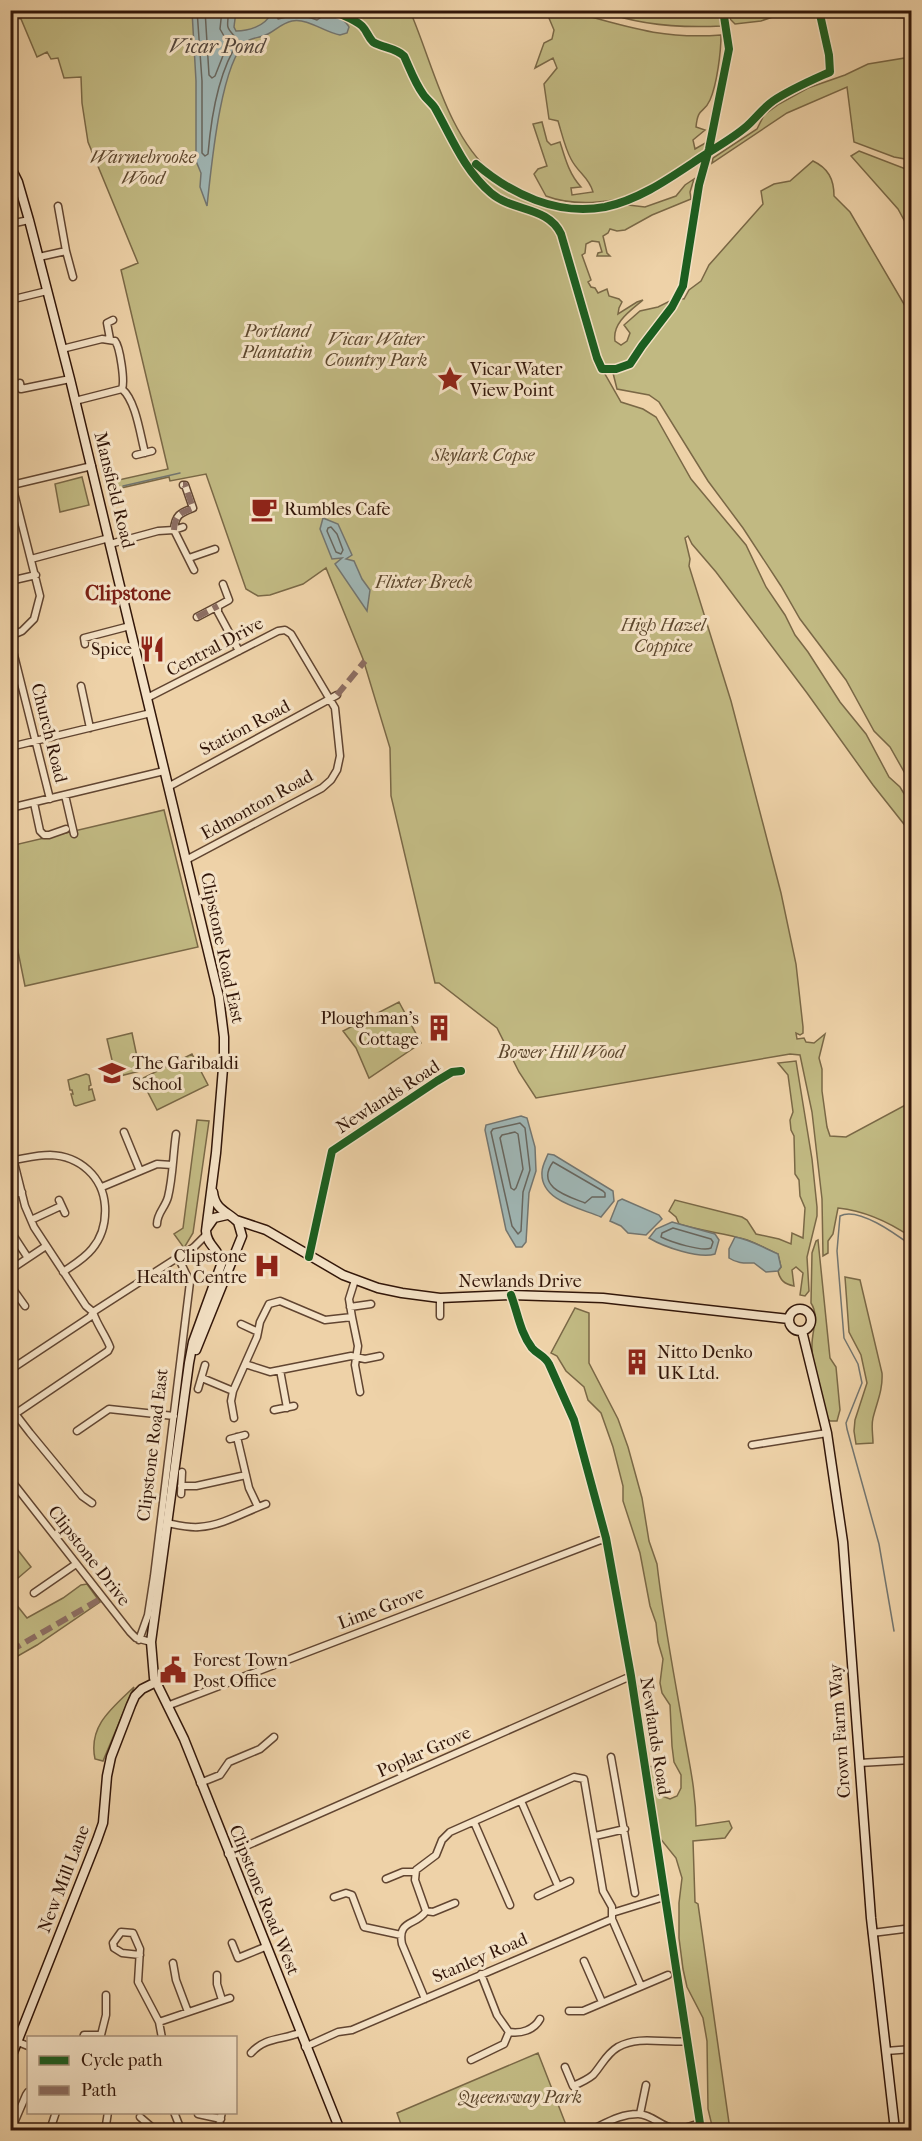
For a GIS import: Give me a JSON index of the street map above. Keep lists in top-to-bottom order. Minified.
{"streets":{"main road":["Mansfield Road","Clipstone Road East","Newlands Drive","Crown Farm Way","New Mill Lane","Clipstone Road West"],"street":["Central Drive","Station Road","Church Road","Edmonton Road","Newlands Road","Clipstone Drive","Lime Grove","Poplar Grove","Stanley Road"]},"crossings":[["Mansfield Road","Central Drive"],["Mansfield Road","Station Road"],["Mansfield Road","Clipstone Road East"],["Central Drive","Station Road"],["Central Drive","Edmonton Road"],["Station Road","Edmonton Road"],["Edmonton Road","Clipstone Road East"],["Clipstone Road East","Newlands Drive"],["Clipstone Road East","Clipstone Drive"],["Clipstone Road East","New Mill Lane"],["Clipstone Road East","Clipstone Road West"],["Newlands Road","Newlands Drive"],["Newlands Road","Lime Grove"],["Newlands Road","Poplar Grove"],["Newlands Road","Stanley Road"],["Newlands Drive","Crown Farm Way"],["Lime Grove","Clipstone Road West"],["Poplar Grove","Clipstone Road West"],["New Mill Lane","Clipstone Road West"],["Clipstone Road West","Stanley Road"]],"districts":["Clipstone"],"water":["Vicar Pond"],"parks":["Warmebrooke Wood","Portland Plantatin","Vicar Water Country Park","Skylark Copse","Flixter Breck","High Hazel Coppice","Bower Hill Wood","Queensway Park"],"places":{"place":["Vicar Water View Point"],"cafe":["Rumbles Cafe"],"restaurant":["Spice"],"building":["Ploughman's Cottage","Nitto Denko UK Ltd."],"school or university":["The Garibaldi School"],"hospital":["Clipstone Health Centre"],"public building":["Forest Town Post Office"]},"legend":["Cycle path","Path"]}
